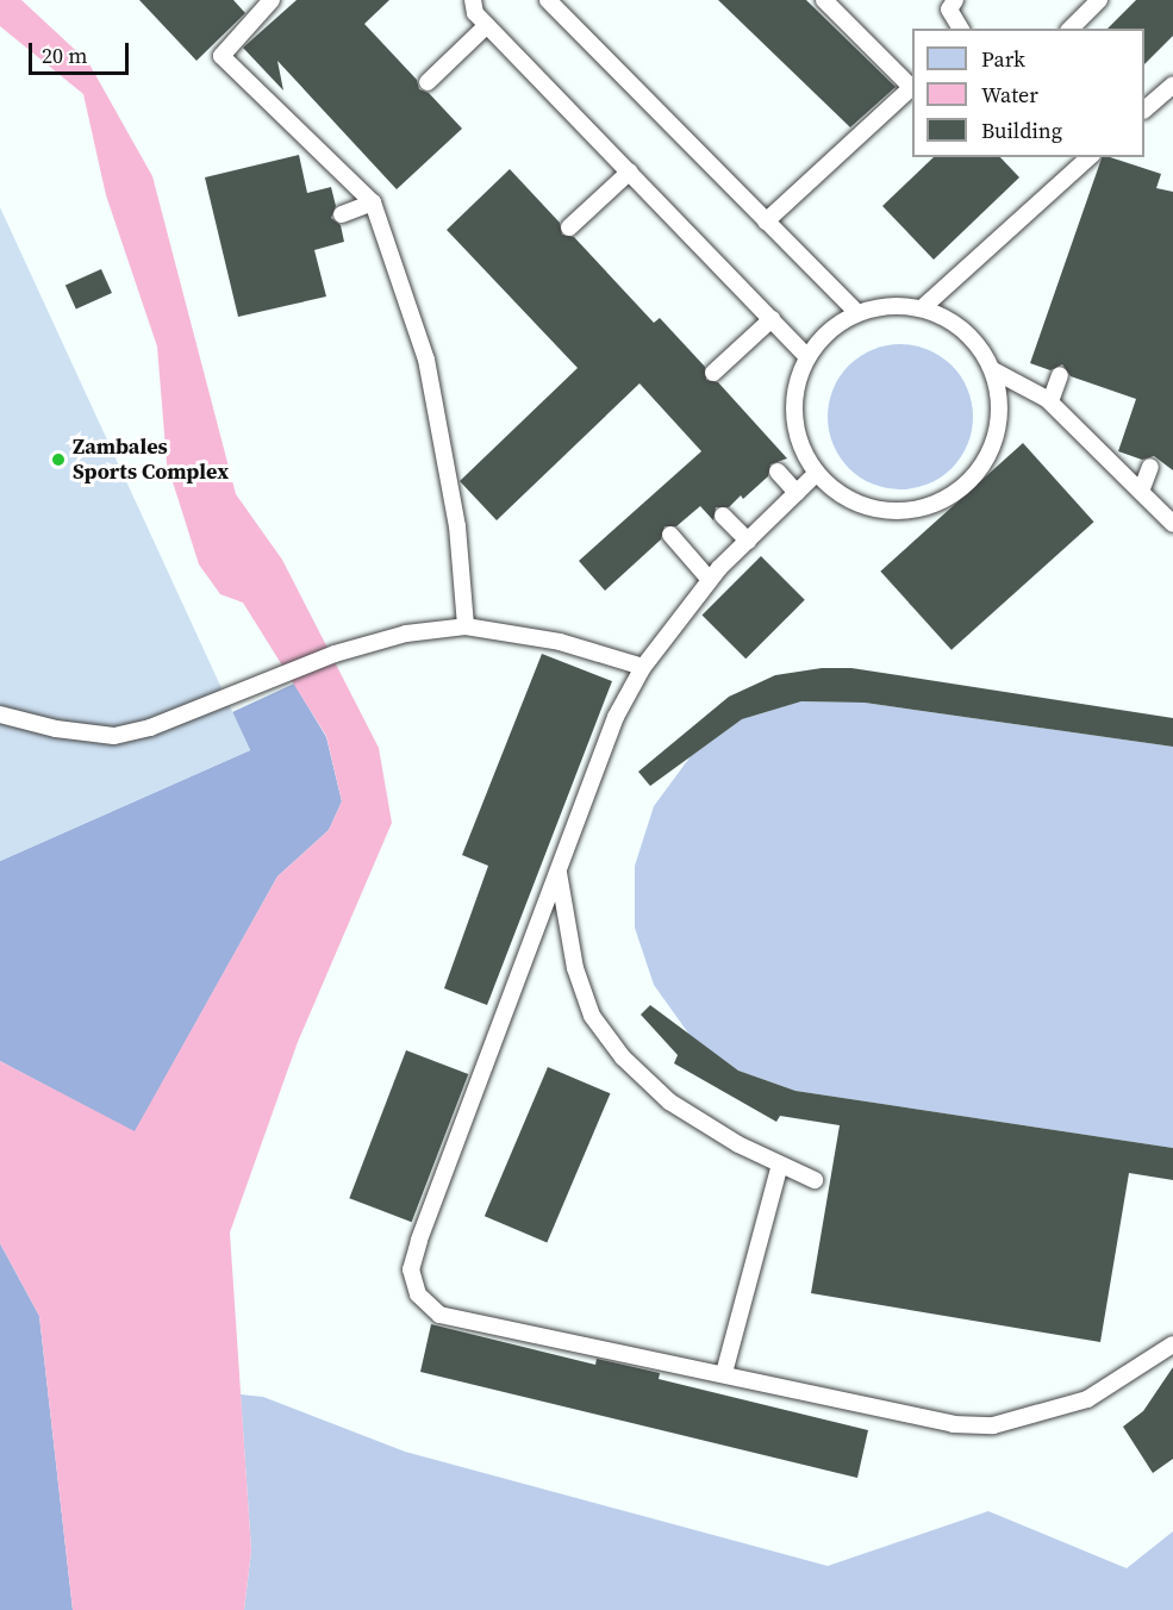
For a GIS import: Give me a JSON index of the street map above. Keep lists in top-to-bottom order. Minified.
{"places":["Zambales Sports Complex"],"legend":["Park","Water","Building"],"scale_bar":"20 m"}
